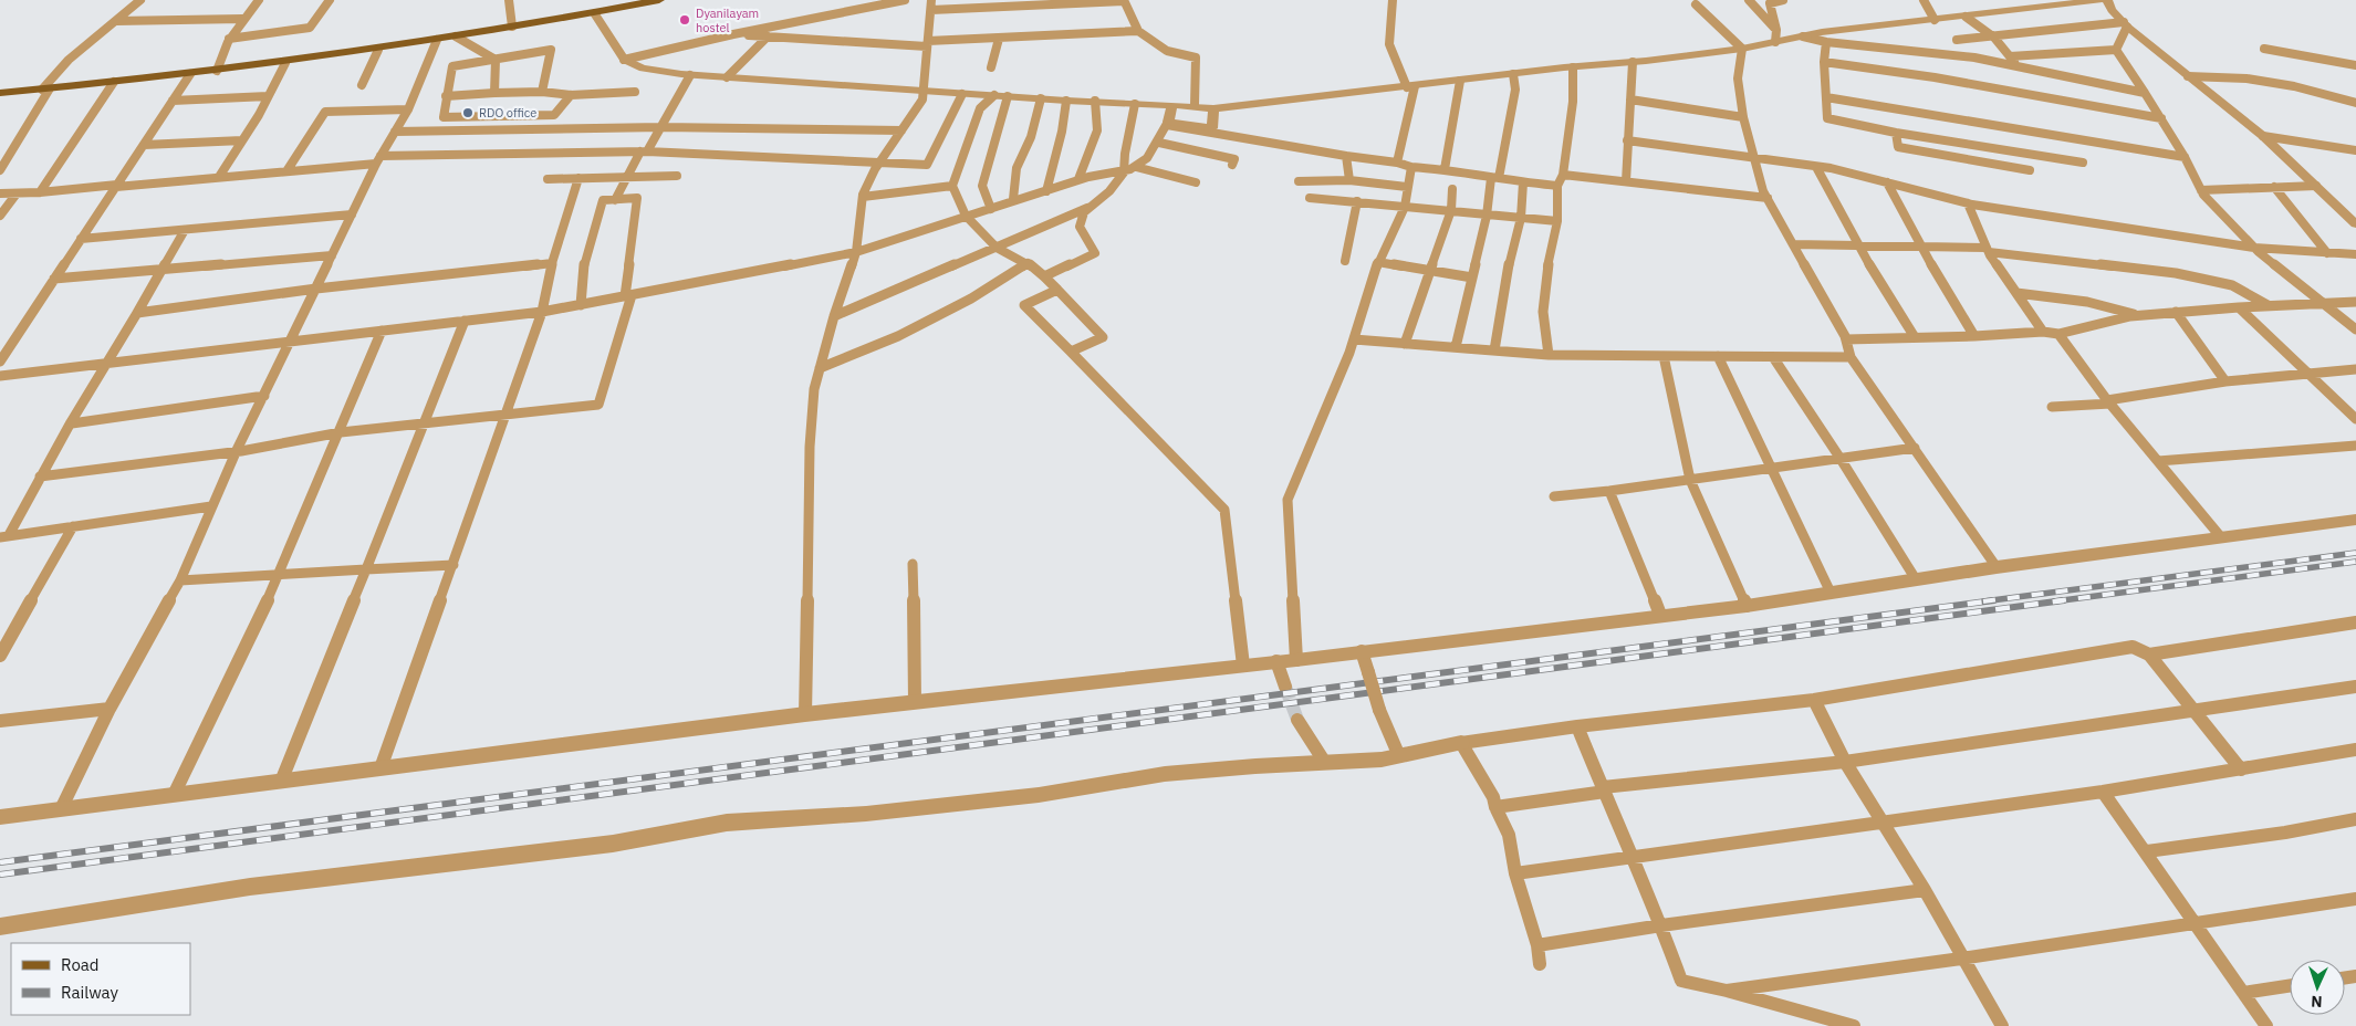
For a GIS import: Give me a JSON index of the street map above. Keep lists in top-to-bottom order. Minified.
{"places":["Dyanilayam hostel","RDO office"],"legend":["Road","Railway"],"north":"bottom"}
